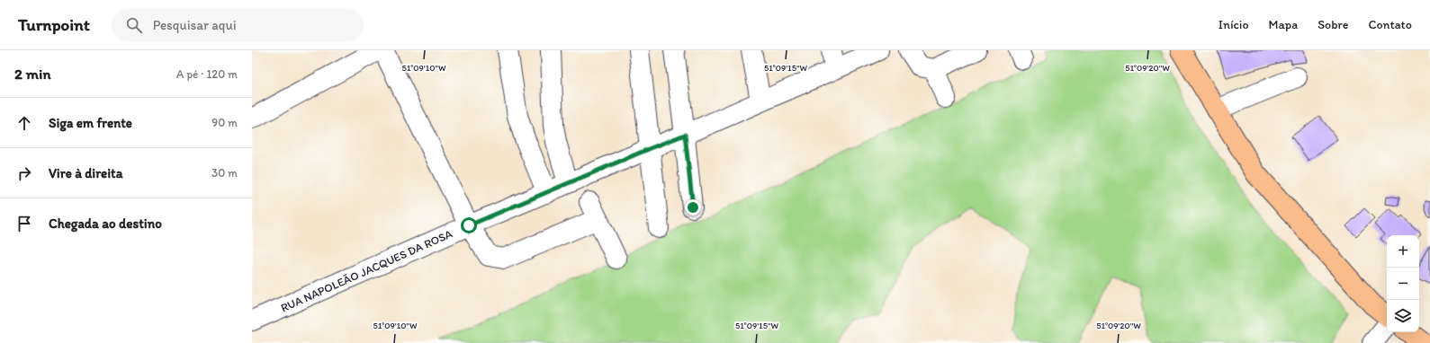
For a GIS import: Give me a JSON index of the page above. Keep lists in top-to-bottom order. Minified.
{"streets":{"street":["RUA NAPOLEÃO JACQUES DA ROSA"]},"page":{"header":"Turnpoint","search":"Pesquisar aqui","nav":["Início","Mapa","Sobre","Contato"],"heading":["2 min","A pé · 120 m"],"list":[["Siga em frente","90 m"],["Vire à direita","30 m"],"Chegada ao destino"],"map_buttons":["+","−"]},"coordinates":["51°09'10\"W","51°09'15\"W","51°09'20\"W"]}
